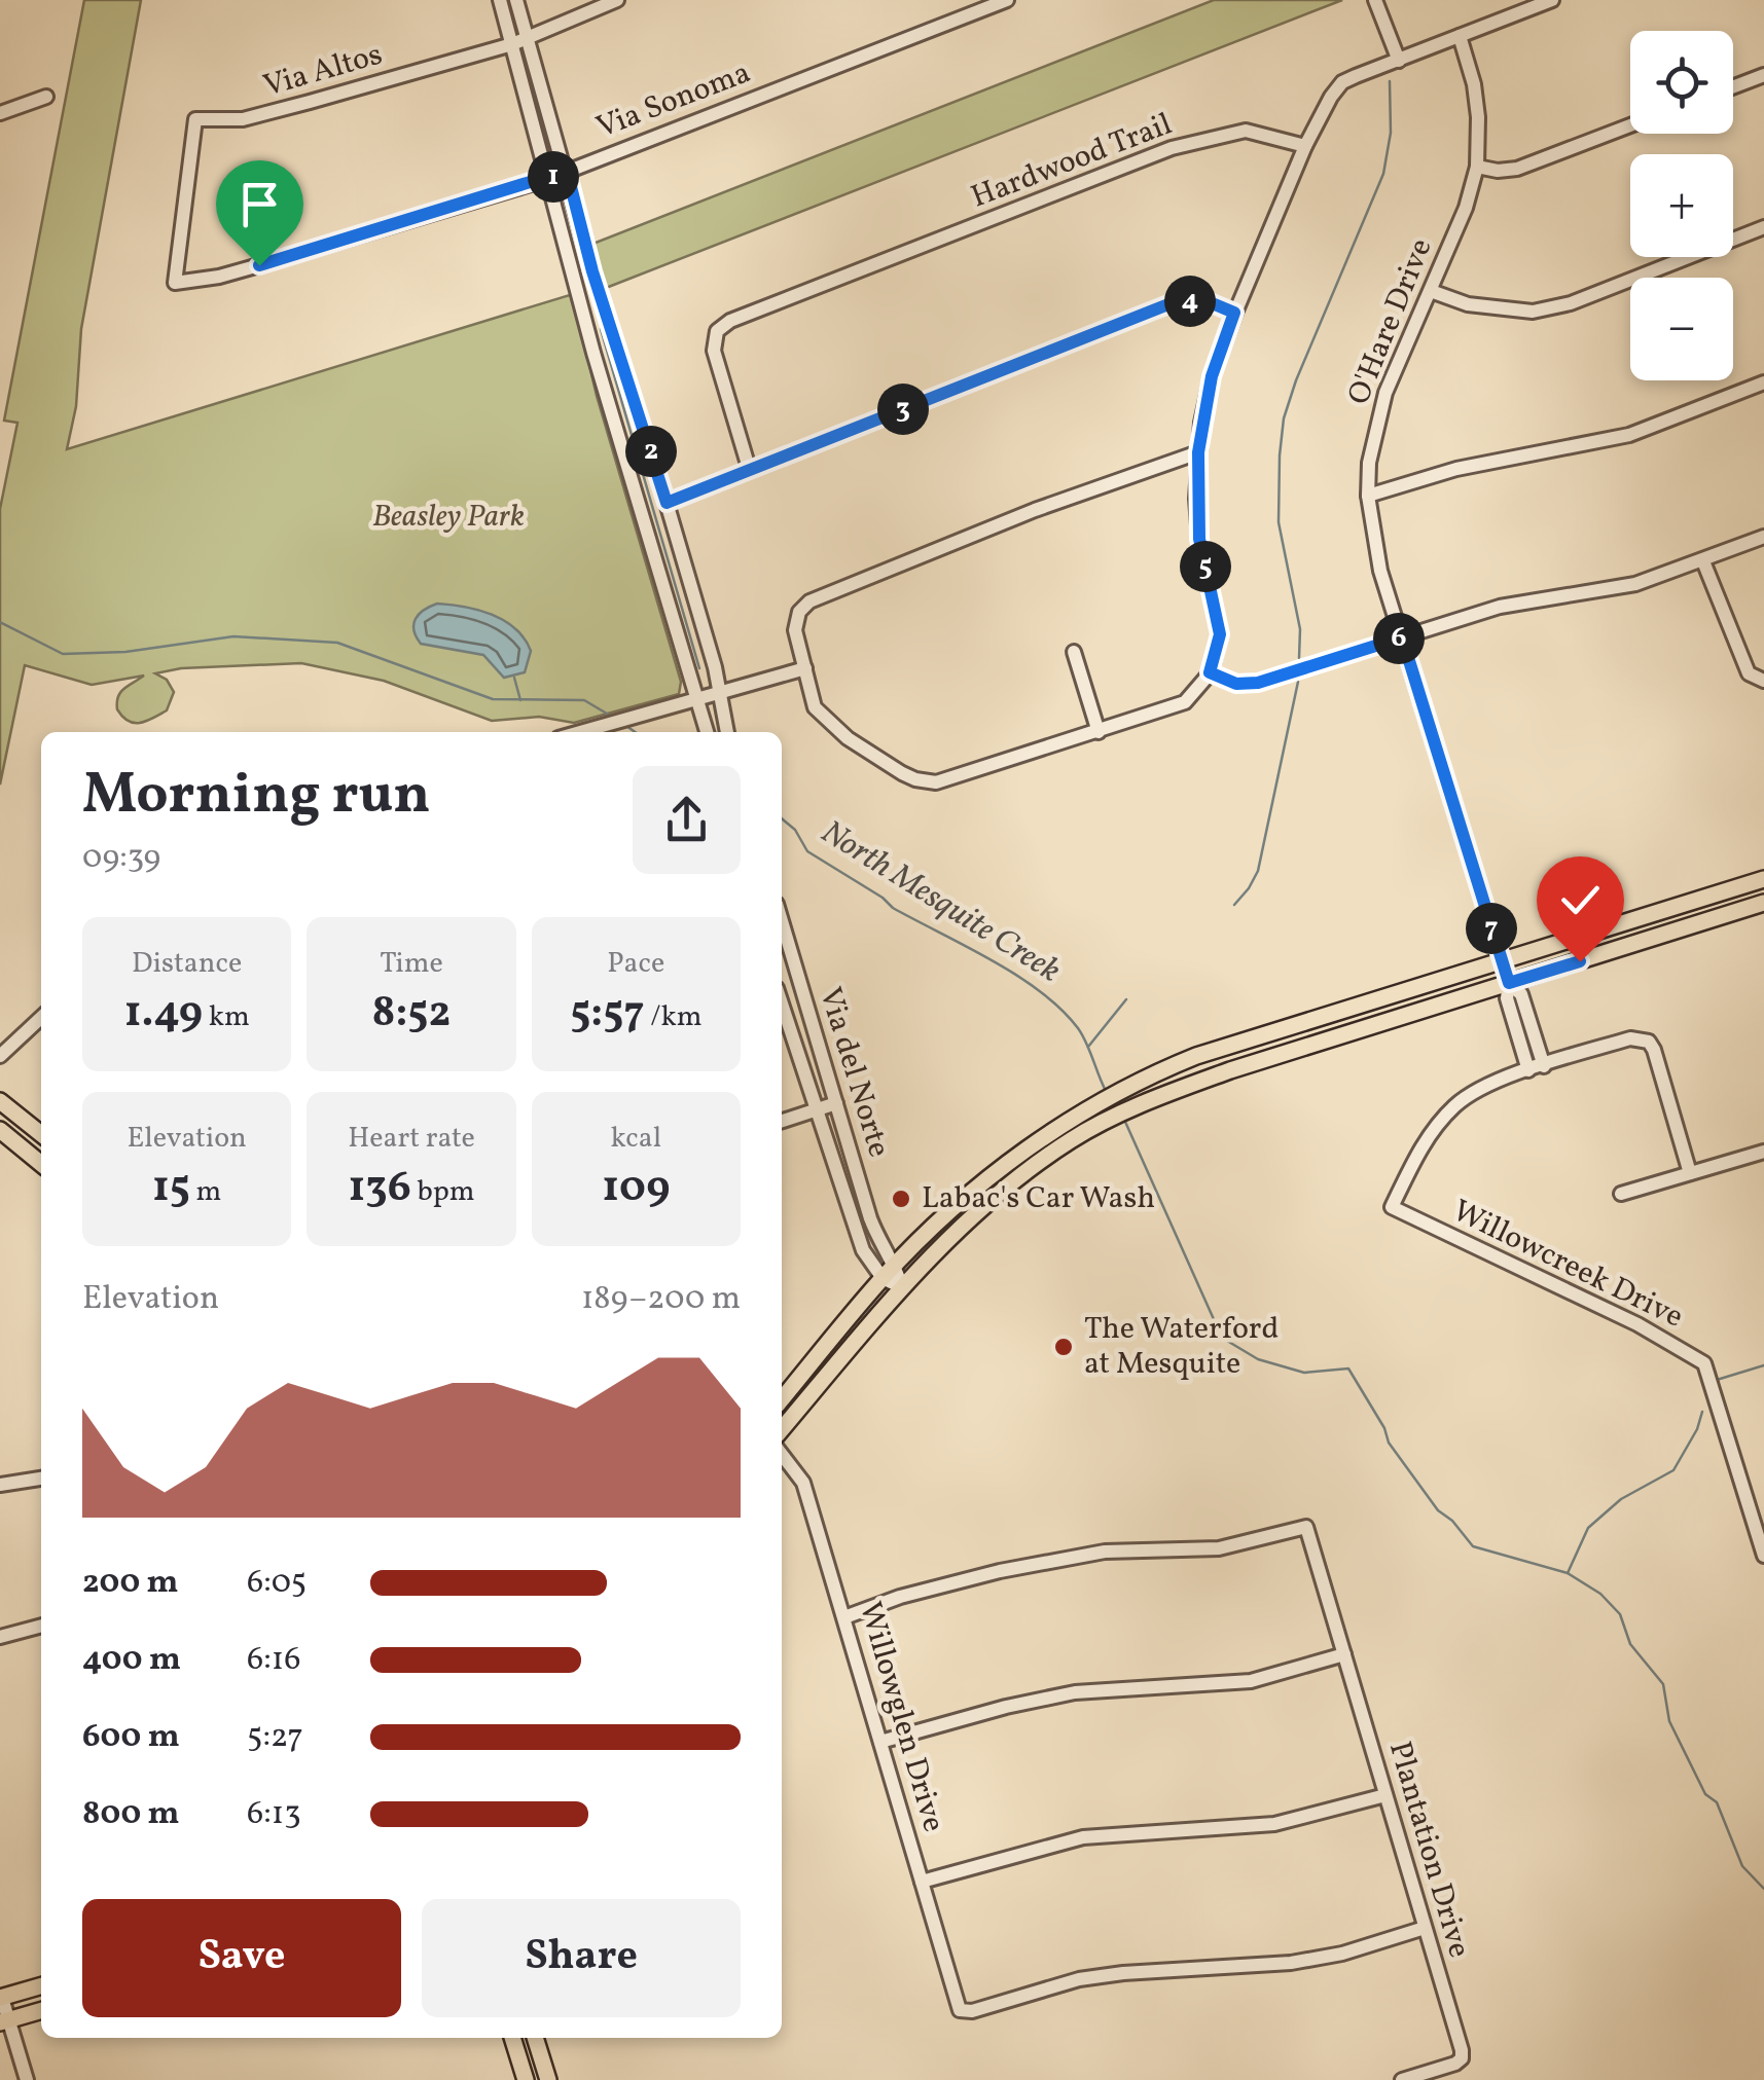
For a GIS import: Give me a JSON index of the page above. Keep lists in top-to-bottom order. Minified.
{"streets":{"street":["Via Altos","Via Sonoma","Hardwood Trail","O'Hare Drive","Via del Norte","Willowcreek Drive","Willowglen Drive","Plantation Drive"]},"crossings":[["Via Altos","Via Sonoma"],["Willowglen Drive","Plantation Drive"]],"water":["North Mesquite Creek"],"parks":["Beasley Park"],"places":["Labac's Car Wash","The Waterford at Mesquite"],"page":{"map_buttons":["+","−"],"pins":["1","4","3","2","5","6","7"],"heading":["Morning run","09:39"],"stats":[["Distance","1.49 km"],["Time","8:52"],["Pace","5:57 /km"],["Elevation","15 m"],["Heart rate","136 bpm"],["kcal","109"]],"chart":["Elevation","189–200 m"],"list":[{"name":"200 m","note":"6:05"},{"name":"400 m","note":"6:16"},{"name":"600 m","note":"5:27"},{"name":"800 m","note":"6:13"}],"buttons":["Save","Share"]}}
